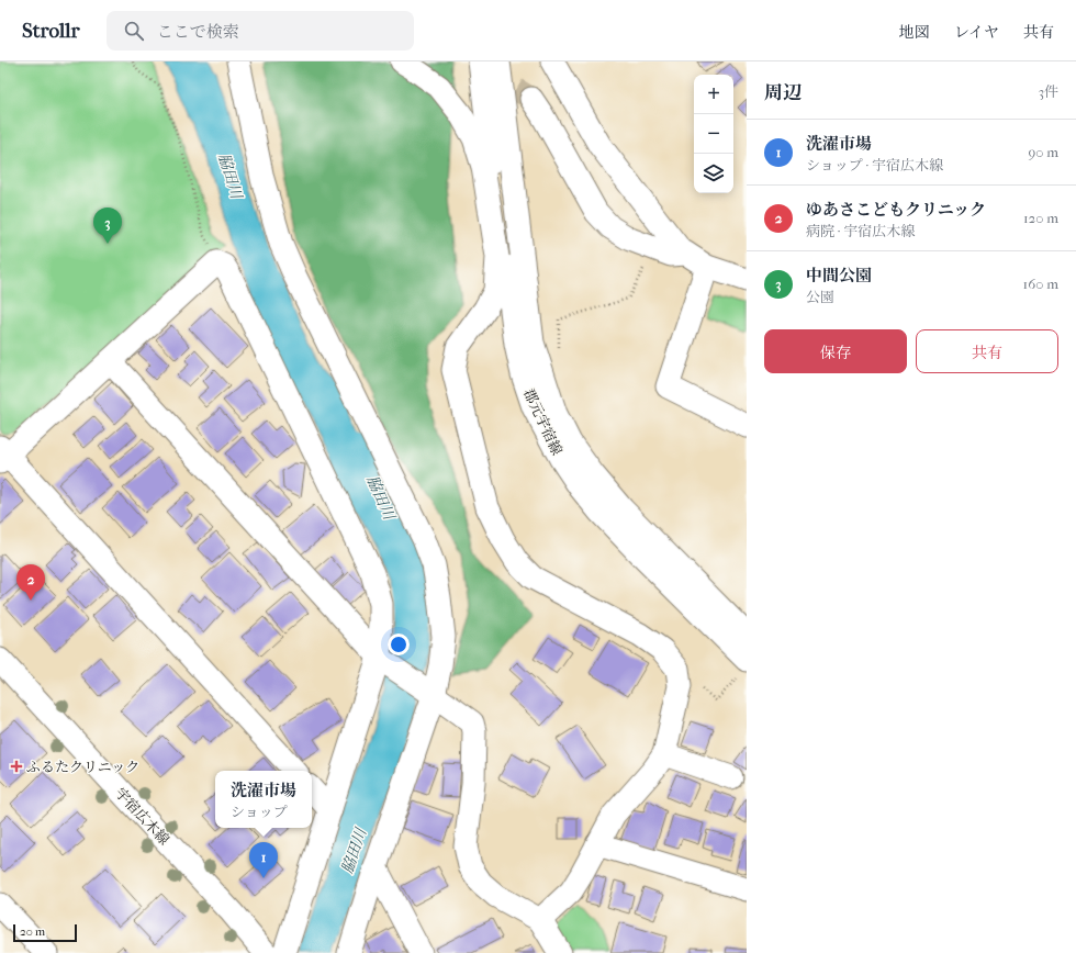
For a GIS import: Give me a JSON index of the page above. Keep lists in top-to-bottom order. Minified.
{"streets":{"street":["郡元宇宿線","宇宿広木線"]},"water":["脇田川"],"places":{"health":["ふるたクリニック"]},"scale_bar":"20 m","page":{"header":"Strollr","search":"ここで検索","nav":["地図","レイヤ","共有"],"heading":["周辺","3件"],"map_buttons":["+","−"],"list":[{"mark":"1","name":"洗濯市場","note":"ショップ · 宇宿広木線","value":"90 m"},{"mark":"2","name":"ゆあさこどもクリニック","note":"病院 · 宇宿広木線","value":"120 m"},{"mark":"3","name":"中間公園","note":"公園","value":"160 m"}],"pins":["3","2","1"],"buttons":["保存","共有"],"popup":["洗濯市場","ショップ"],"scale":"20 m"}}
